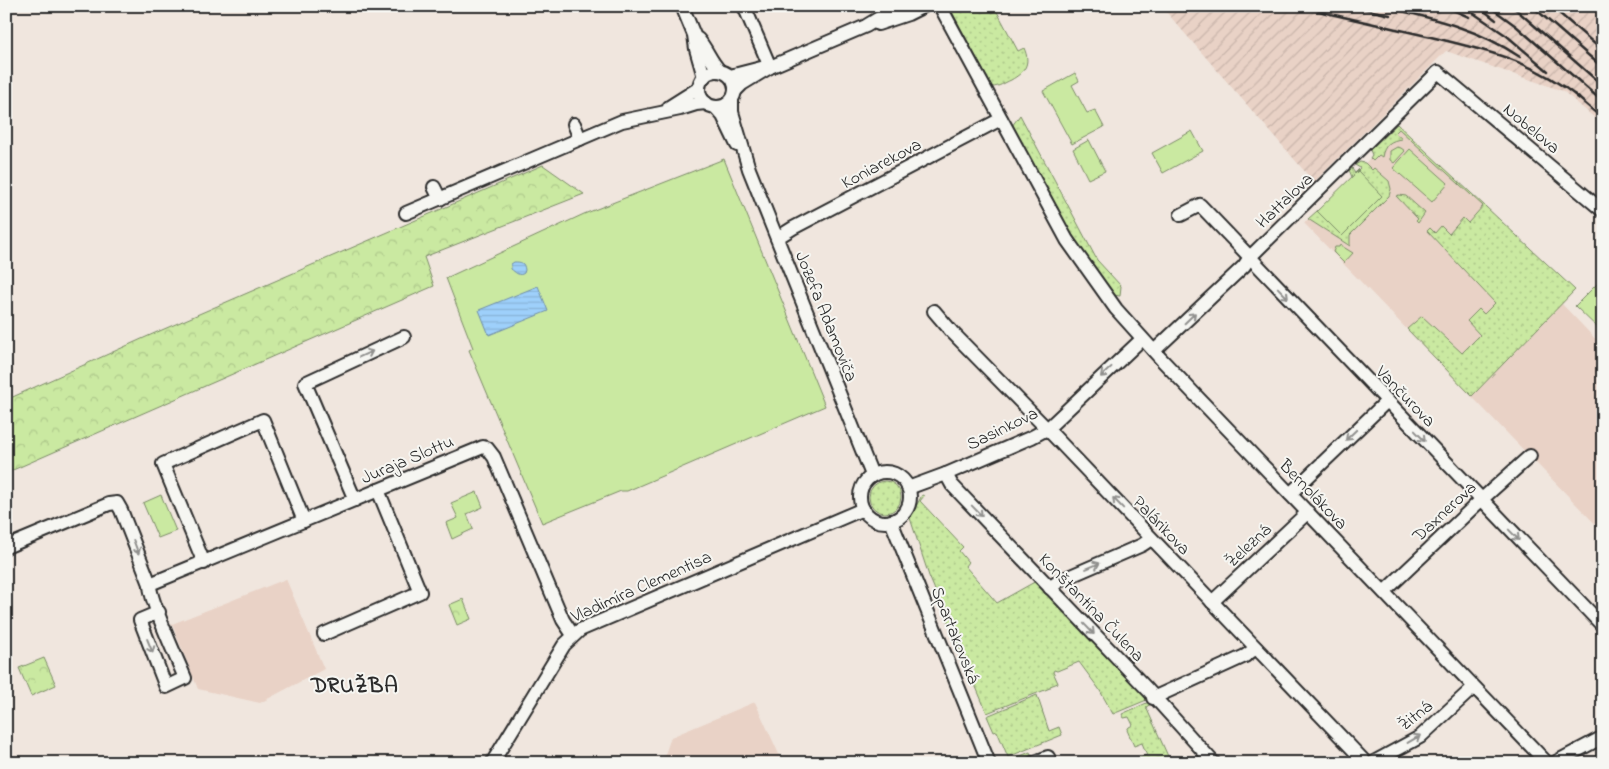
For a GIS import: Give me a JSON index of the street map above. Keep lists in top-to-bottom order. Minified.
{"streets":{"street":["Nobelova","Koniarekova","Hattalova","Jozefa Adamoviča","Vančurova","Sasinkova","Juraja Slottu","Bernolákova","Daxnerova","Palárikova","Železná","Vladimíra Clementisa","Konštantína Čulena","Spartakovská","Žitná"]},"crossings":[["Nobelova","Hattalova"],["Koniarekova","Jozefa Adamoviča"],["Koniarekova","Bernolákova"],["Hattalova","Vančurova"],["Hattalova","Bernolákova"],["Jozefa Adamoviča","Sasinkova"],["Jozefa Adamoviča","Vladimíra Clementisa"],["Jozefa Adamoviča","Spartakovská"],["Vančurova","Daxnerova"],["Sasinkova","Bernolákova"],["Sasinkova","Palárikova"],["Sasinkova","Vladimíra Clementisa"],["Sasinkova","Konštantína Čulena"],["Sasinkova","Spartakovská"],["Juraja Slottu","Vladimíra Clementisa"],["Bernolákova","Daxnerova"],["Bernolákova","Železná"],["Bernolákova","Žitná"],["Palárikova","Železná"],["Vladimíra Clementisa","Spartakovská"]],"one_way":["Vančurova","Sasinkova","Konštantína Čulena","Žitná"],"districts":["DRUŽBA"]}
